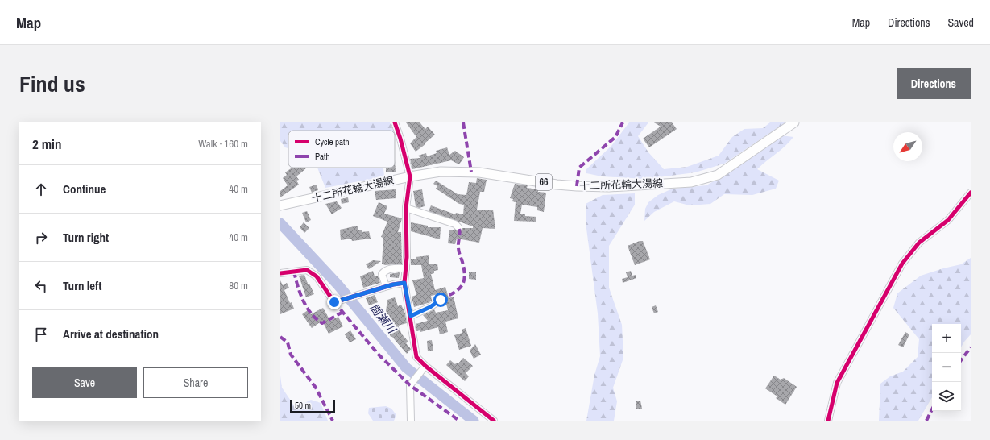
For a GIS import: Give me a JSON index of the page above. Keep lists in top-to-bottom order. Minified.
{"streets":{"main road":["66","十二所花輪大湯線"]},"water":["間瀬川"],"legend":["Cycle path","Path"],"scale_bar":"50 m","north":"bottom left","page":{"header":"Map","nav":["Map","Directions","Saved"],"title":"Find us","buttons":["Directions",["Save","Share"]],"heading":["2 min","Walk · 160 m"],"list":[["Continue","40 m"],["Turn right","40 m"],["Turn left","80 m"],"Arrive at destination"],"map_buttons":["+","−"],"scale":"50 m"}}
